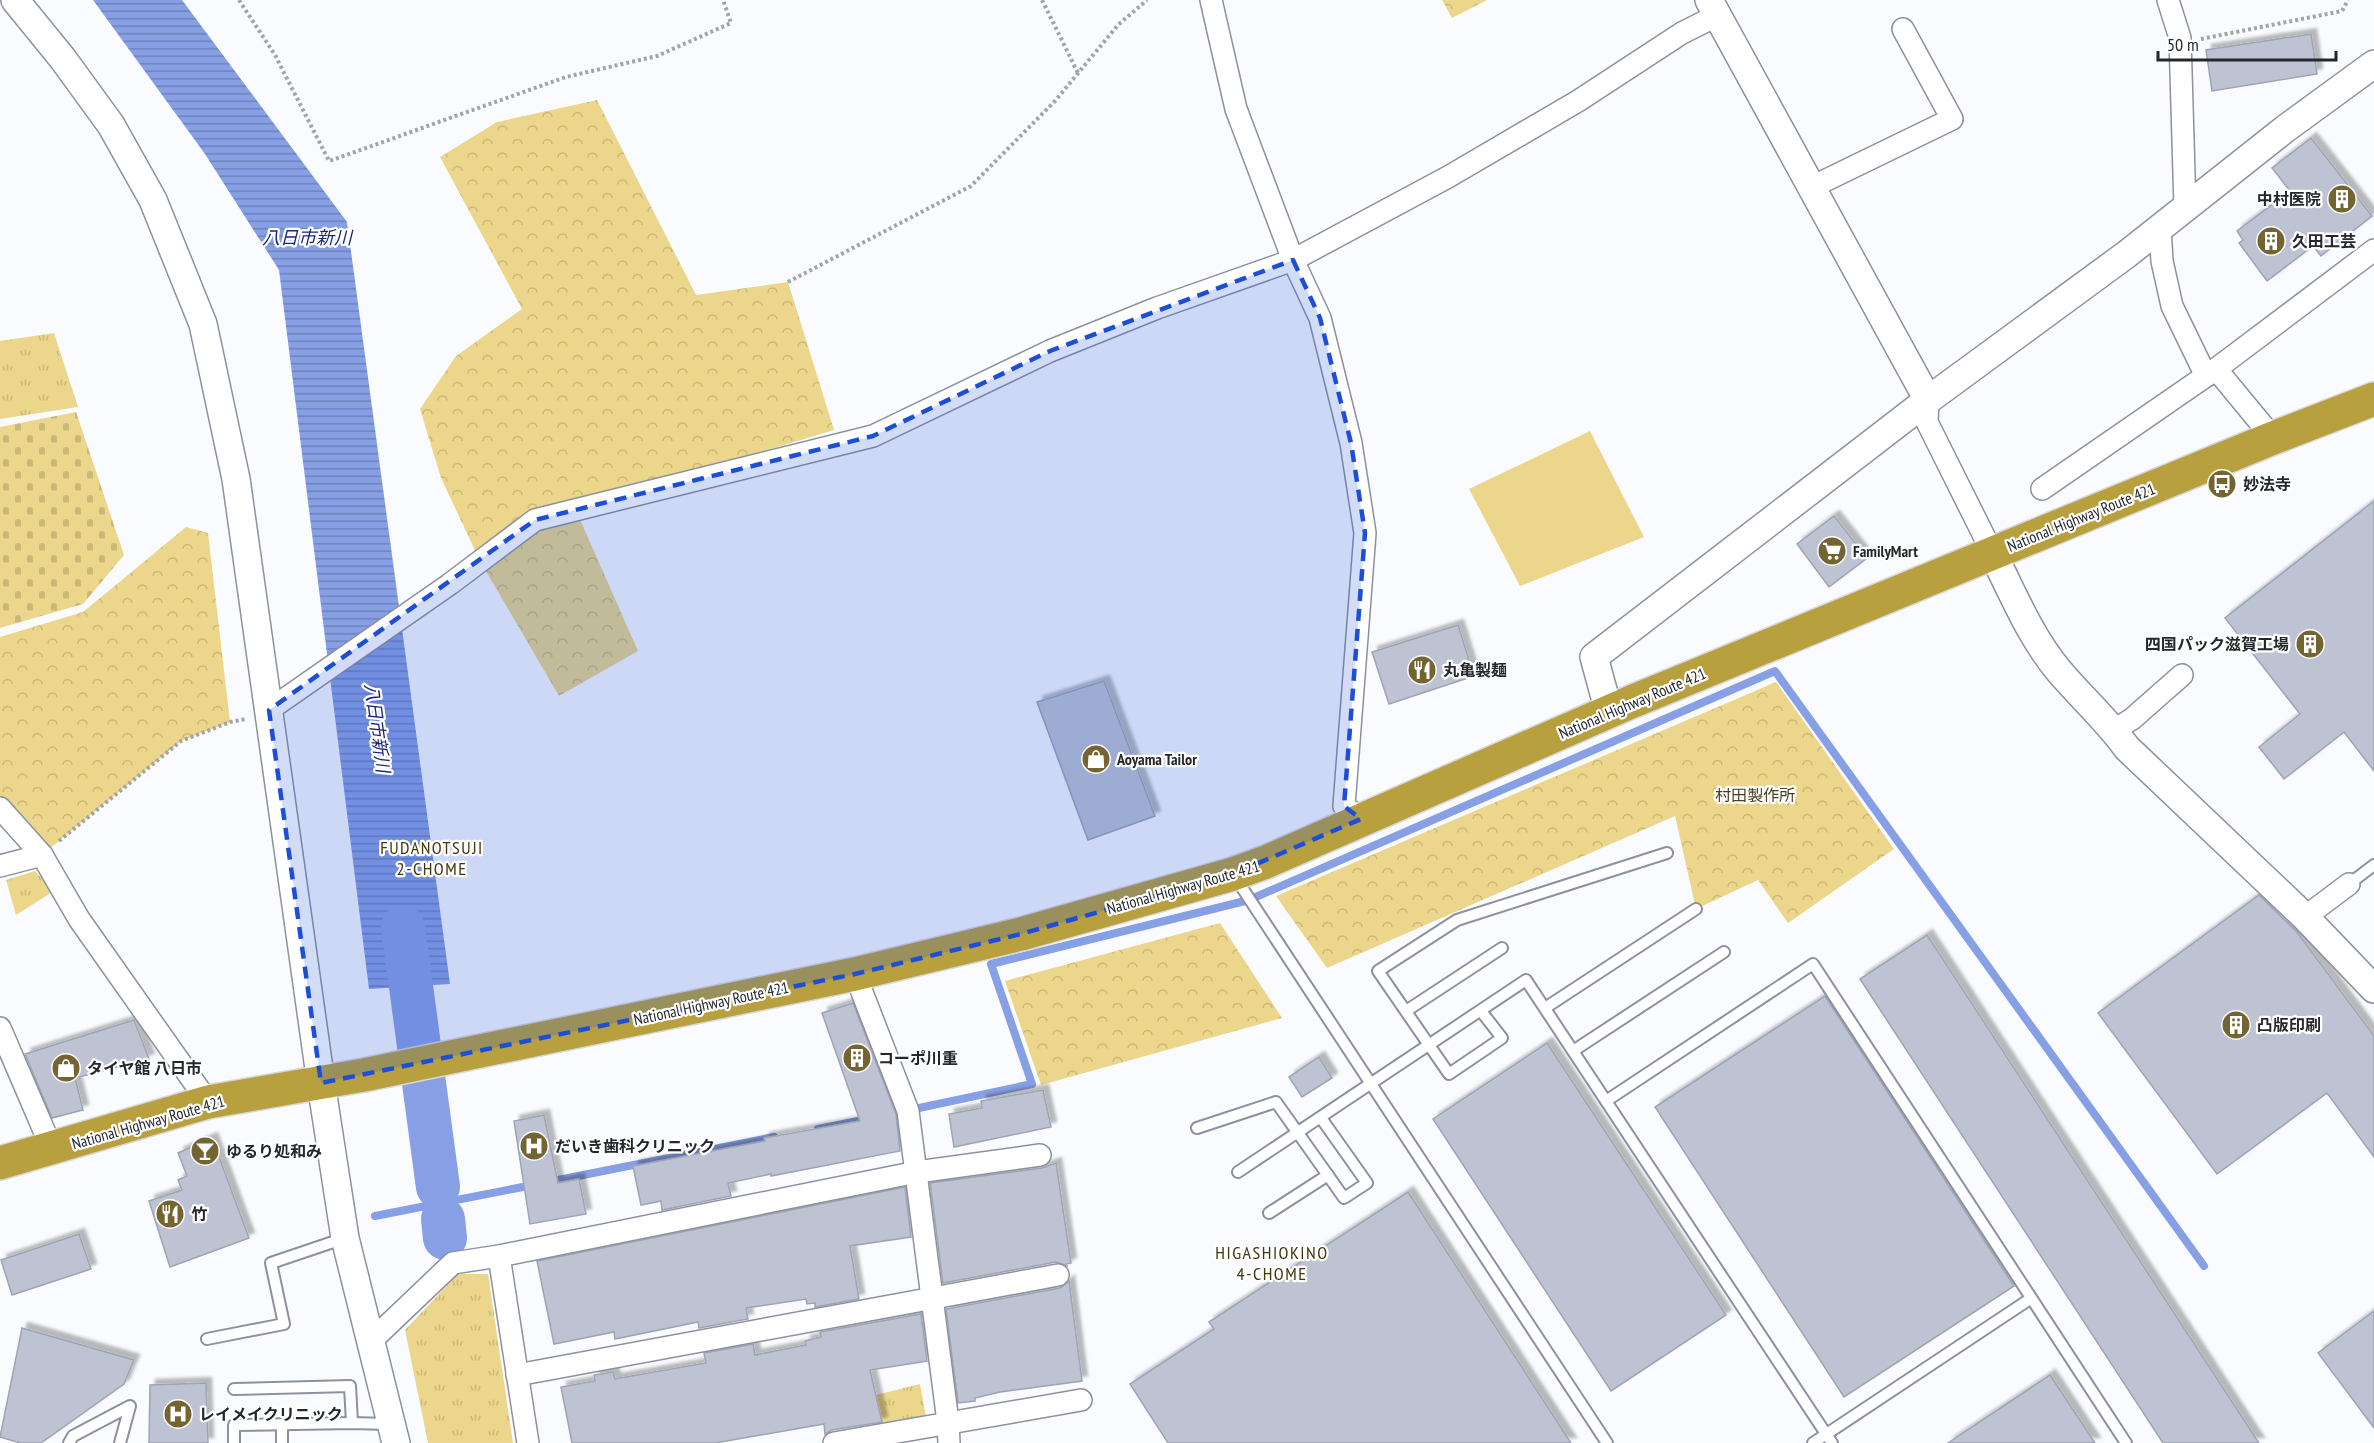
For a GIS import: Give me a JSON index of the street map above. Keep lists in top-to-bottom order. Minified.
{"streets":{"highway":["National Highway Route 421"]},"districts":["FUDANOTSUJI 2-CHOME","HIGASHIOKINO 4-CHOME"],"water":["八日市新川"],"parks":["村田製作所"],"places":{"building":["中村医院","久田工芸","四国パック滋賀工場","凸版印刷","コーポ川重"],"bus stop":["妙法寺"],"supermarket":["FamilyMart"],"restaurant":["丸亀製麺","竹"],"shop":["Aoyama Tailor","タイヤ館 八日市"],"hospital":["だいき歯科クリニック","レイメイクリニック"],"bar":["ゆるり処和み"]},"scale_bar":"50 m"}
